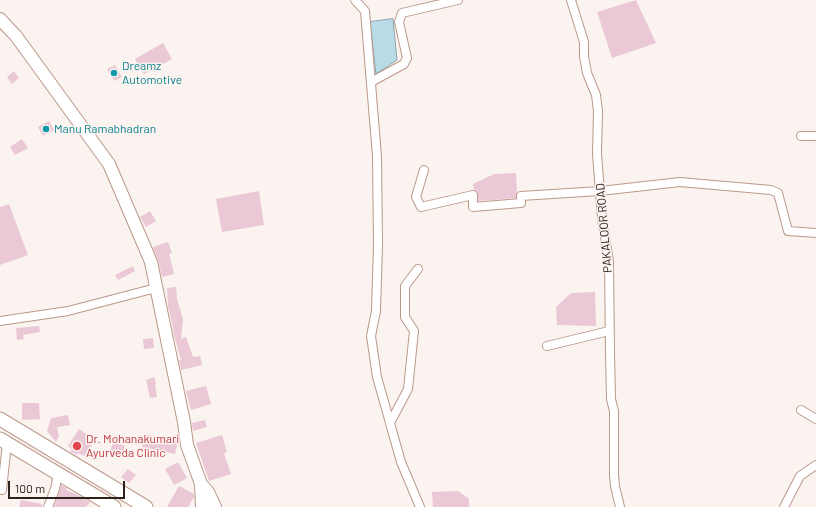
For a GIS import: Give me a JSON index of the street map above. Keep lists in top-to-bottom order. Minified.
{"streets":{"street":["PAKALOOR ROAD"]},"places":["Dreamz Automotive","Manu Ramabhadran","Dr. Mohanakumari Ayurveda Clinic"],"scale_bar":"100 m"}
